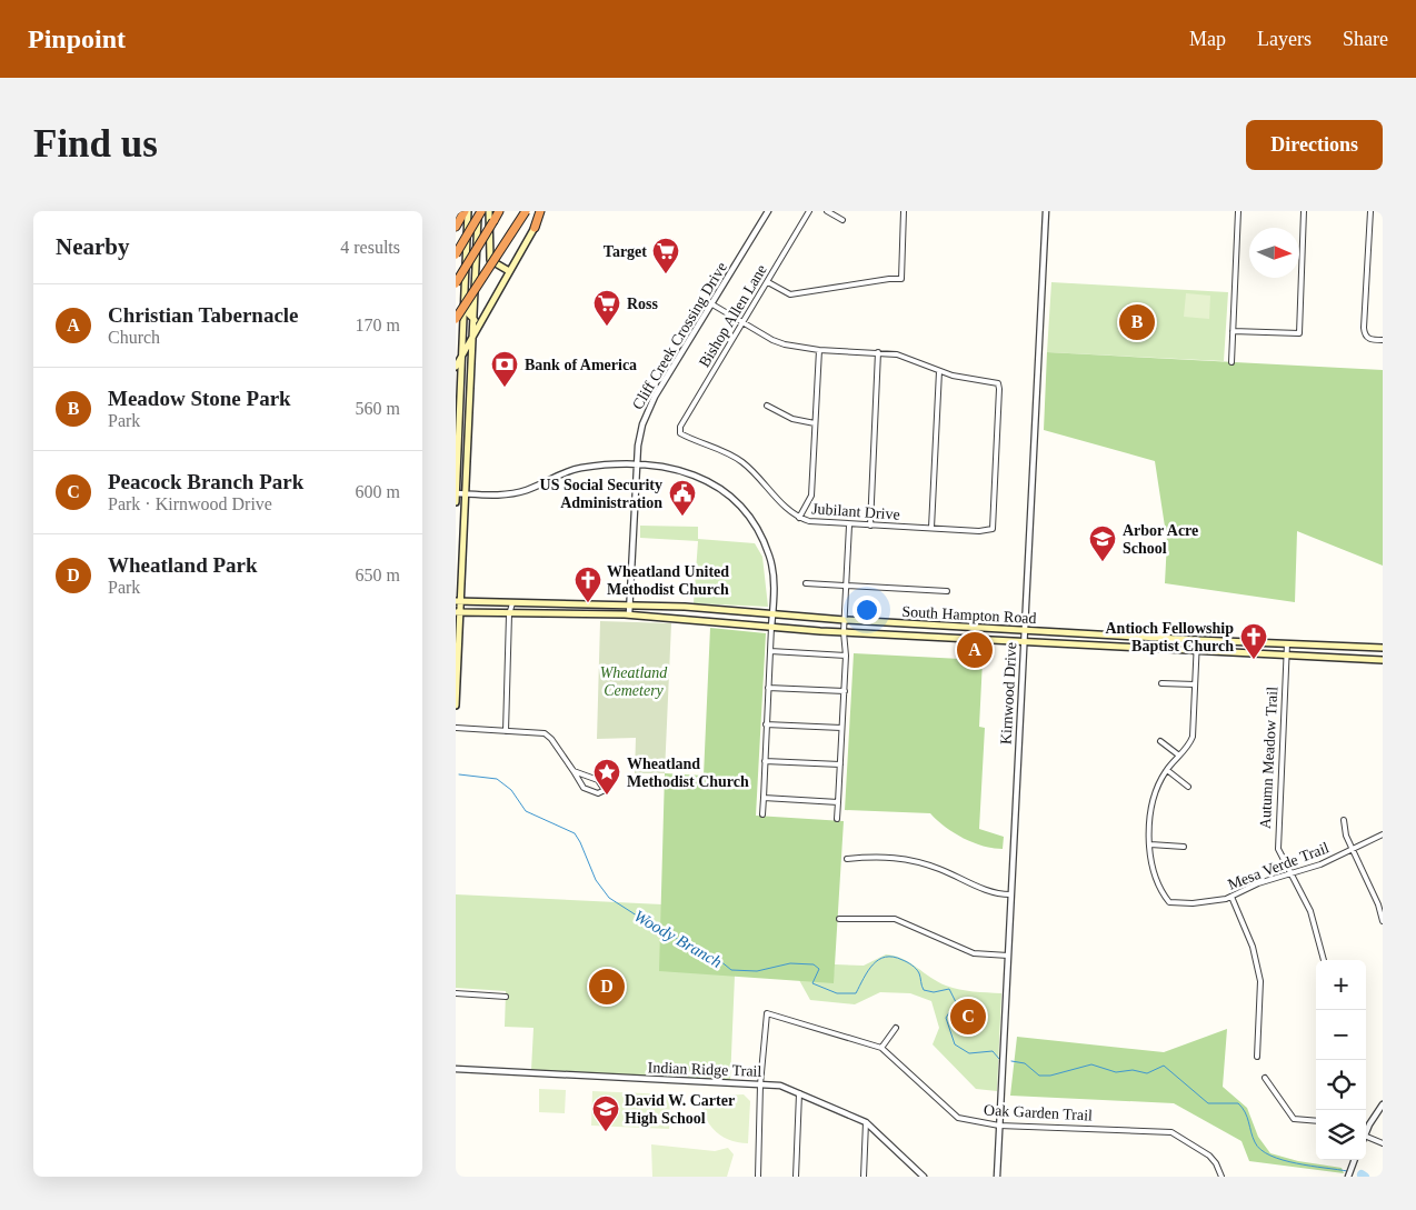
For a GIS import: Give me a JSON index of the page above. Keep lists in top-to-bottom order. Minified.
{"streets":{"main road":["South Hampton Road"],"street":["Bishop Allen Lane","Cliff Creek Crossing Drive","Jubilant Drive","Kirnwood Drive","Autumn Meadow Trail","Mesa Verde Trail","Indian Ridge Trail","Oak Garden Trail"]},"crossings":[["Bishop Allen Lane","Jubilant Drive"],["Cliff Creek Crossing Drive","South Hampton Road"],["South Hampton Road","Kirnwood Drive"],["South Hampton Road","Autumn Meadow Trail"],["Kirnwood Drive","Oak Garden Trail"],["Autumn Meadow Trail","Mesa Verde Trail"],["Indian Ridge Trail","Oak Garden Trail"]],"water":["Woody Branch"],"parks":["Wheatland Cemetery"],"places":{"supermarket":["Target","Ross"],"bank":["Bank of America"],"public building":["US Social Security Administration"],"school or university":["Arbor Acre School","David W. Carter High School"],"church":["Wheatland United Methodist Church","Antioch Fellowship Baptist Church"],"place":["Wheatland Methodist Church"]},"north":"right","page":{"header":"Pinpoint","nav":["Map","Layers","Share"],"buttons":"Directions","title":"Find us","heading":["Nearby","4 results"],"list":[{"mark":"A","name":"Christian Tabernacle","note":"Church","value":"170 m"},{"mark":"B","name":"Meadow Stone Park","note":"Park","value":"560 m"},{"mark":"C","name":"Peacock Branch Park","note":"Park · Kirnwood Drive","value":"600 m"},{"mark":"D","name":"Wheatland Park","note":"Park","value":"650 m"}],"pins":["B","A","D","C"],"map_buttons":["+","−"]}}
